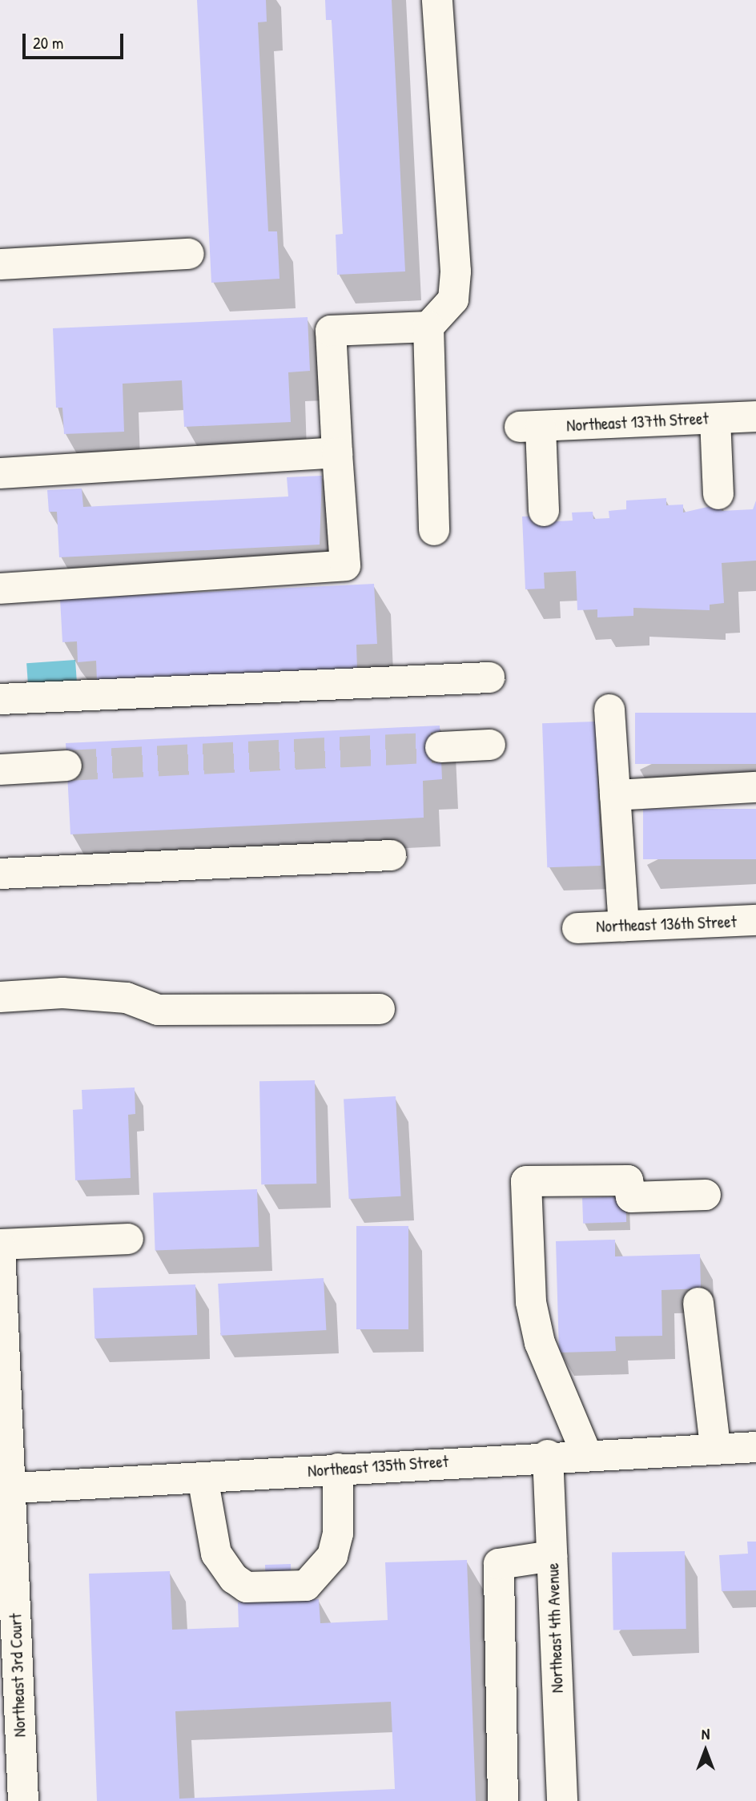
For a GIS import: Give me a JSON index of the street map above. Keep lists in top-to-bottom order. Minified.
{"streets":{"street":["Northeast 137th Street","Northeast 136th Street","Northeast 135th Street","Northeast 4th Avenue","Northeast 3rd Court"]},"crossings":[["Northeast 135th Street","Northeast 4th Avenue"],["Northeast 135th Street","Northeast 3rd Court"]],"scale_bar":"20 m","north":"top"}
